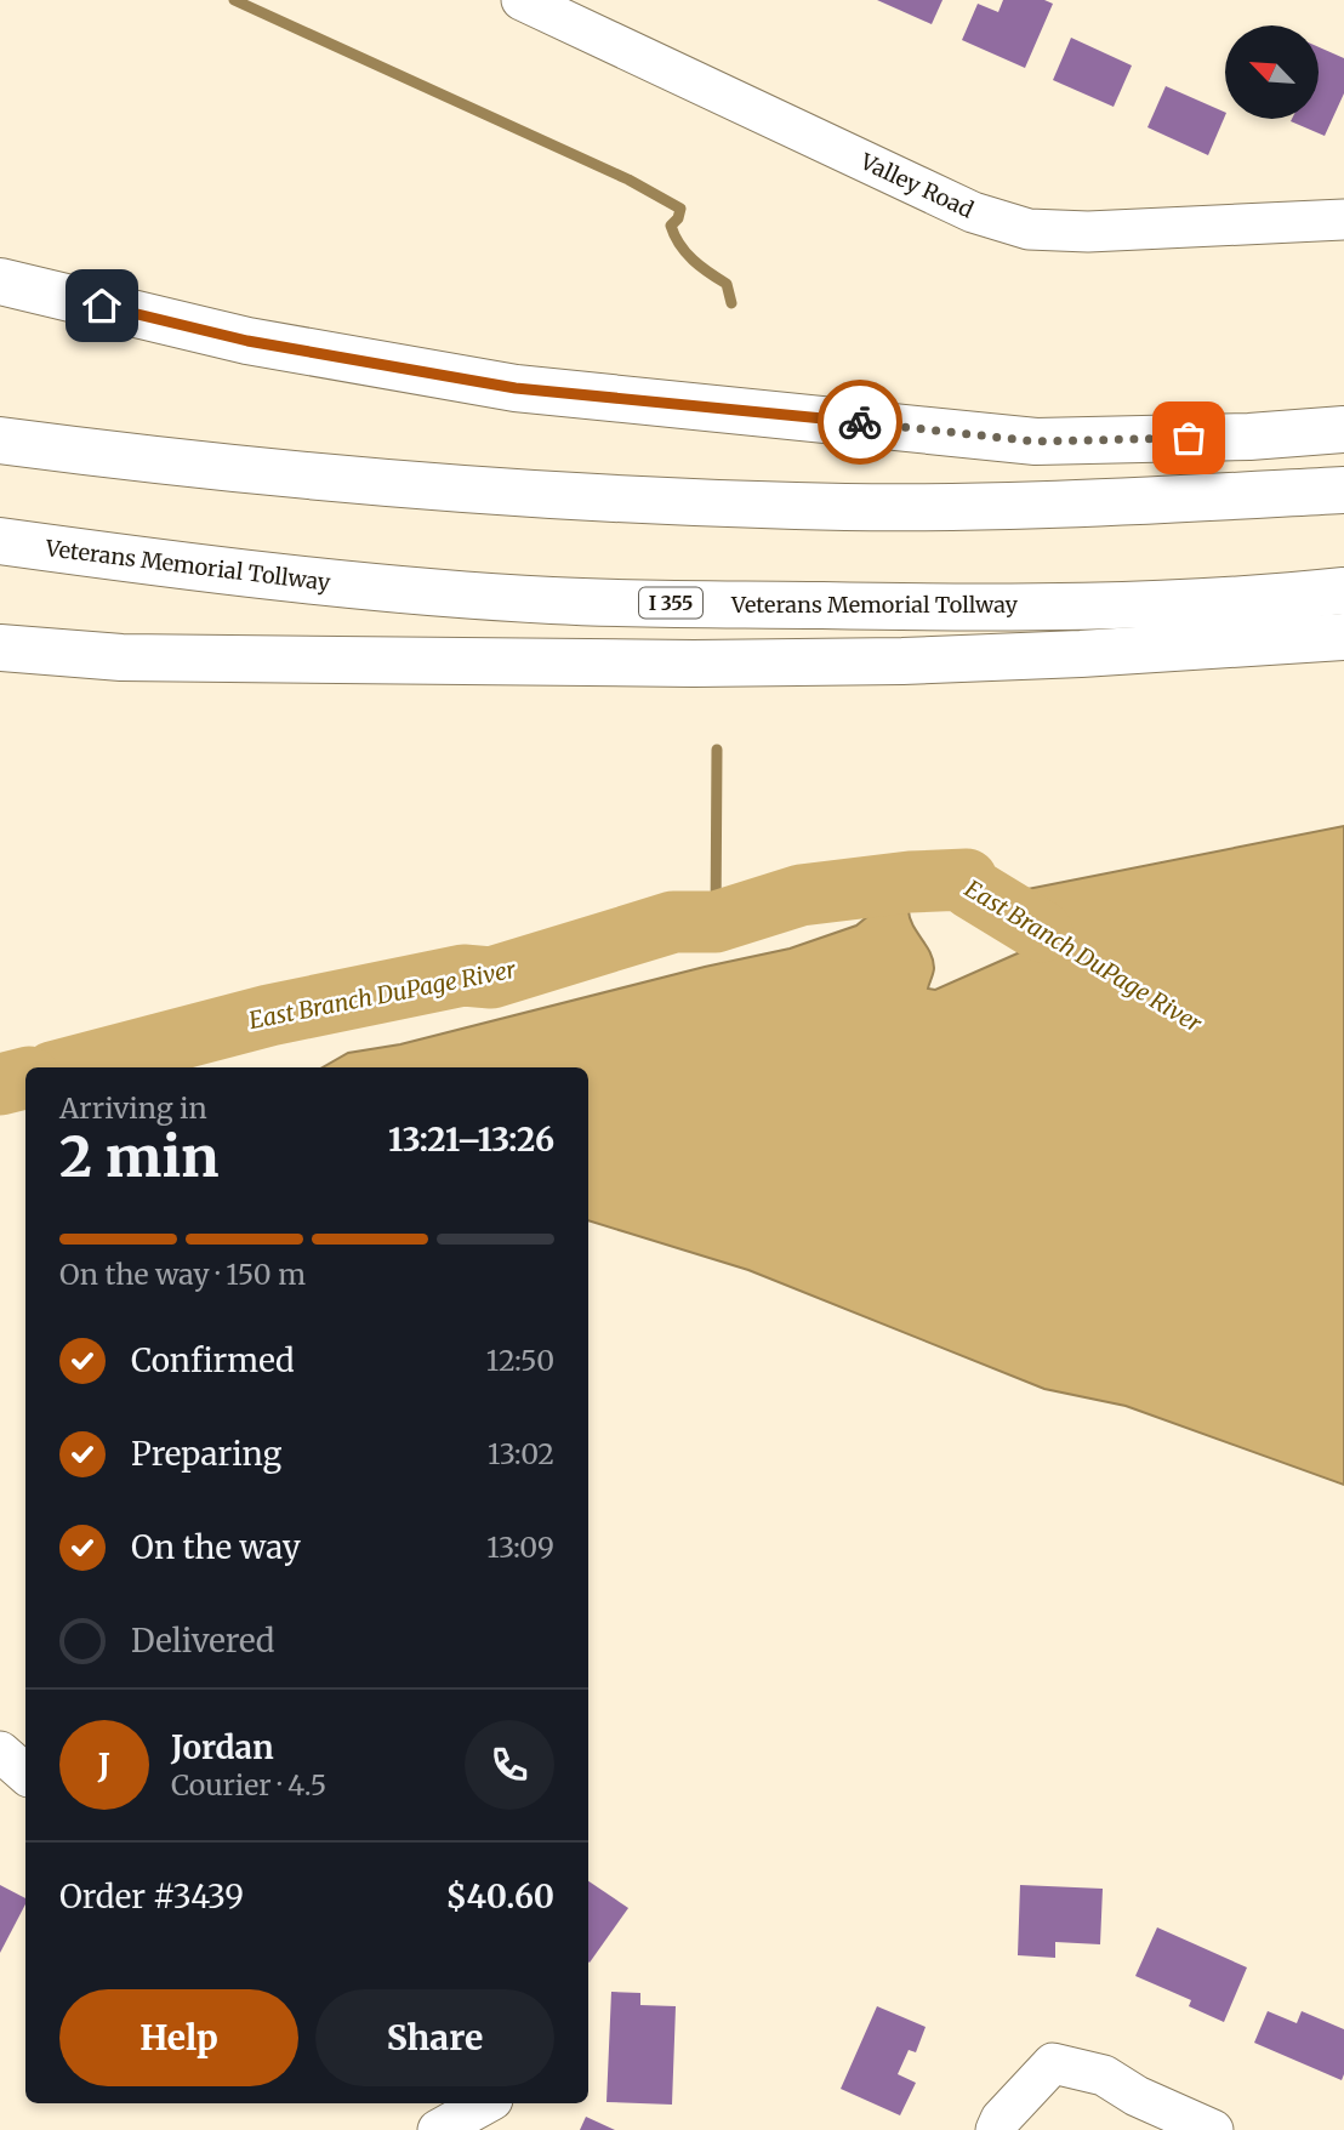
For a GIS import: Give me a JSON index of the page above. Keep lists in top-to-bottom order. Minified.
{"streets":{"highway":["Veterans Memorial Tollway","I 355"],"street":["Valley Road"]},"water":["East Branch DuPage River"],"north":"top left","page":{"heading":["2 min","Arriving in","13:21–13:26"],"panel":["Jordan","Courier · 4.5","Order #3439","$40.60"],"bar":"On the way · 150 m","list":[["Confirmed","12:50"],["Preparing","13:02"],["On the way","13:09"],"Delivered"],"round":"J","buttons":["Help","Share"]}}
